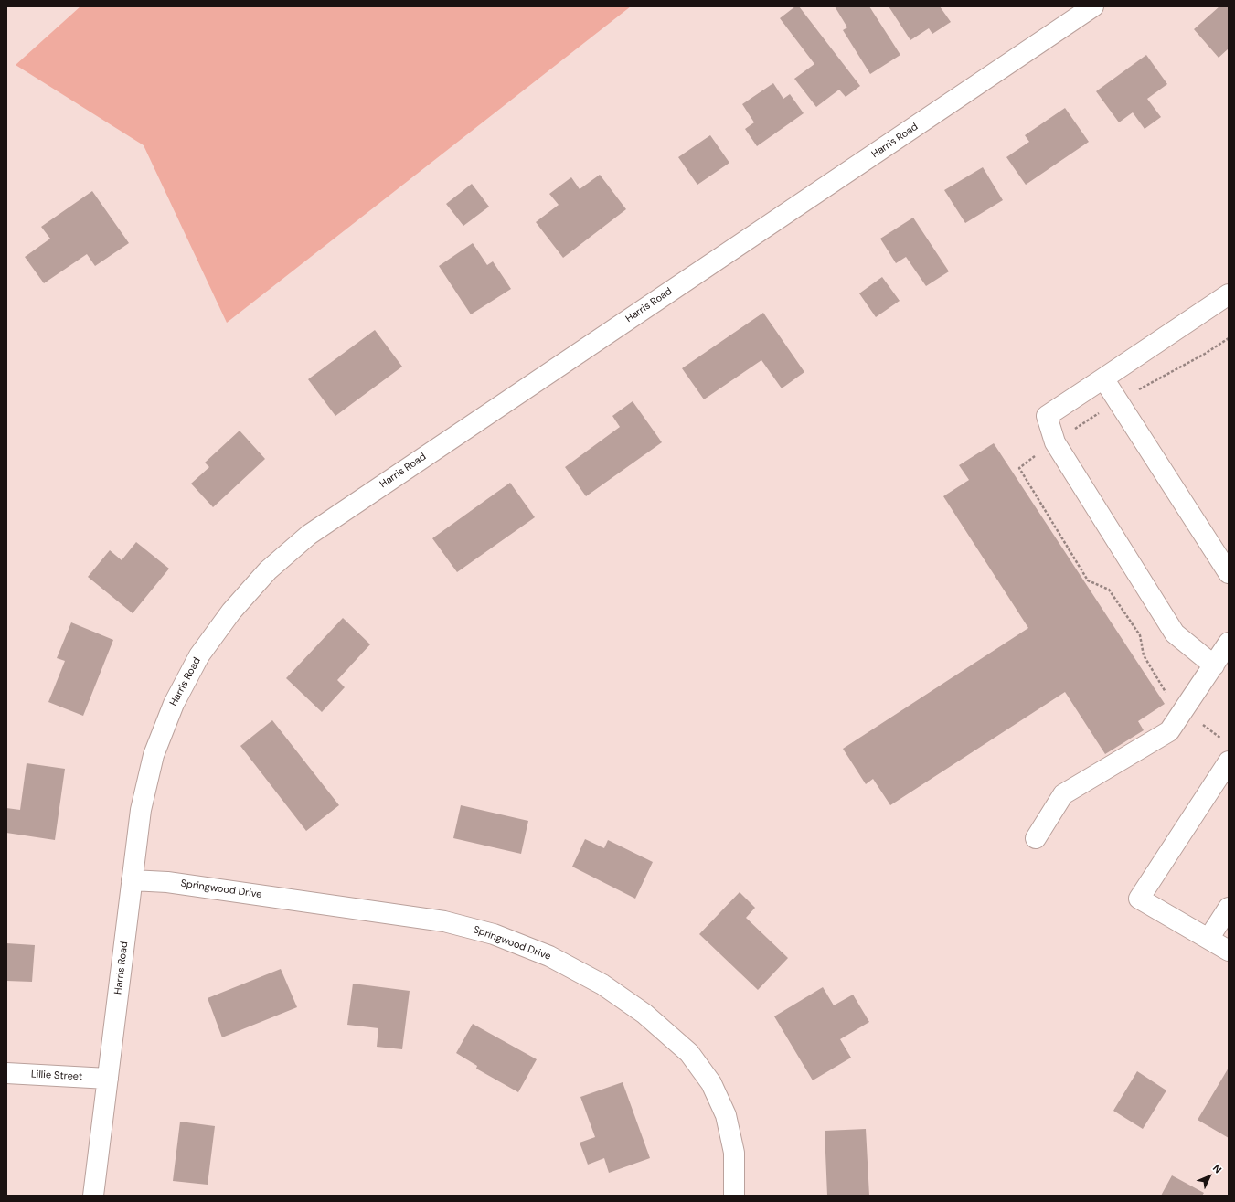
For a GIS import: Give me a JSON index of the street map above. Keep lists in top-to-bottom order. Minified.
{"streets":{"street":["Harris Road","Springwood Drive","Lillie Street"]},"crossings":[["Harris Road","Springwood Drive"],["Harris Road","Lillie Street"]],"north":"top right"}
